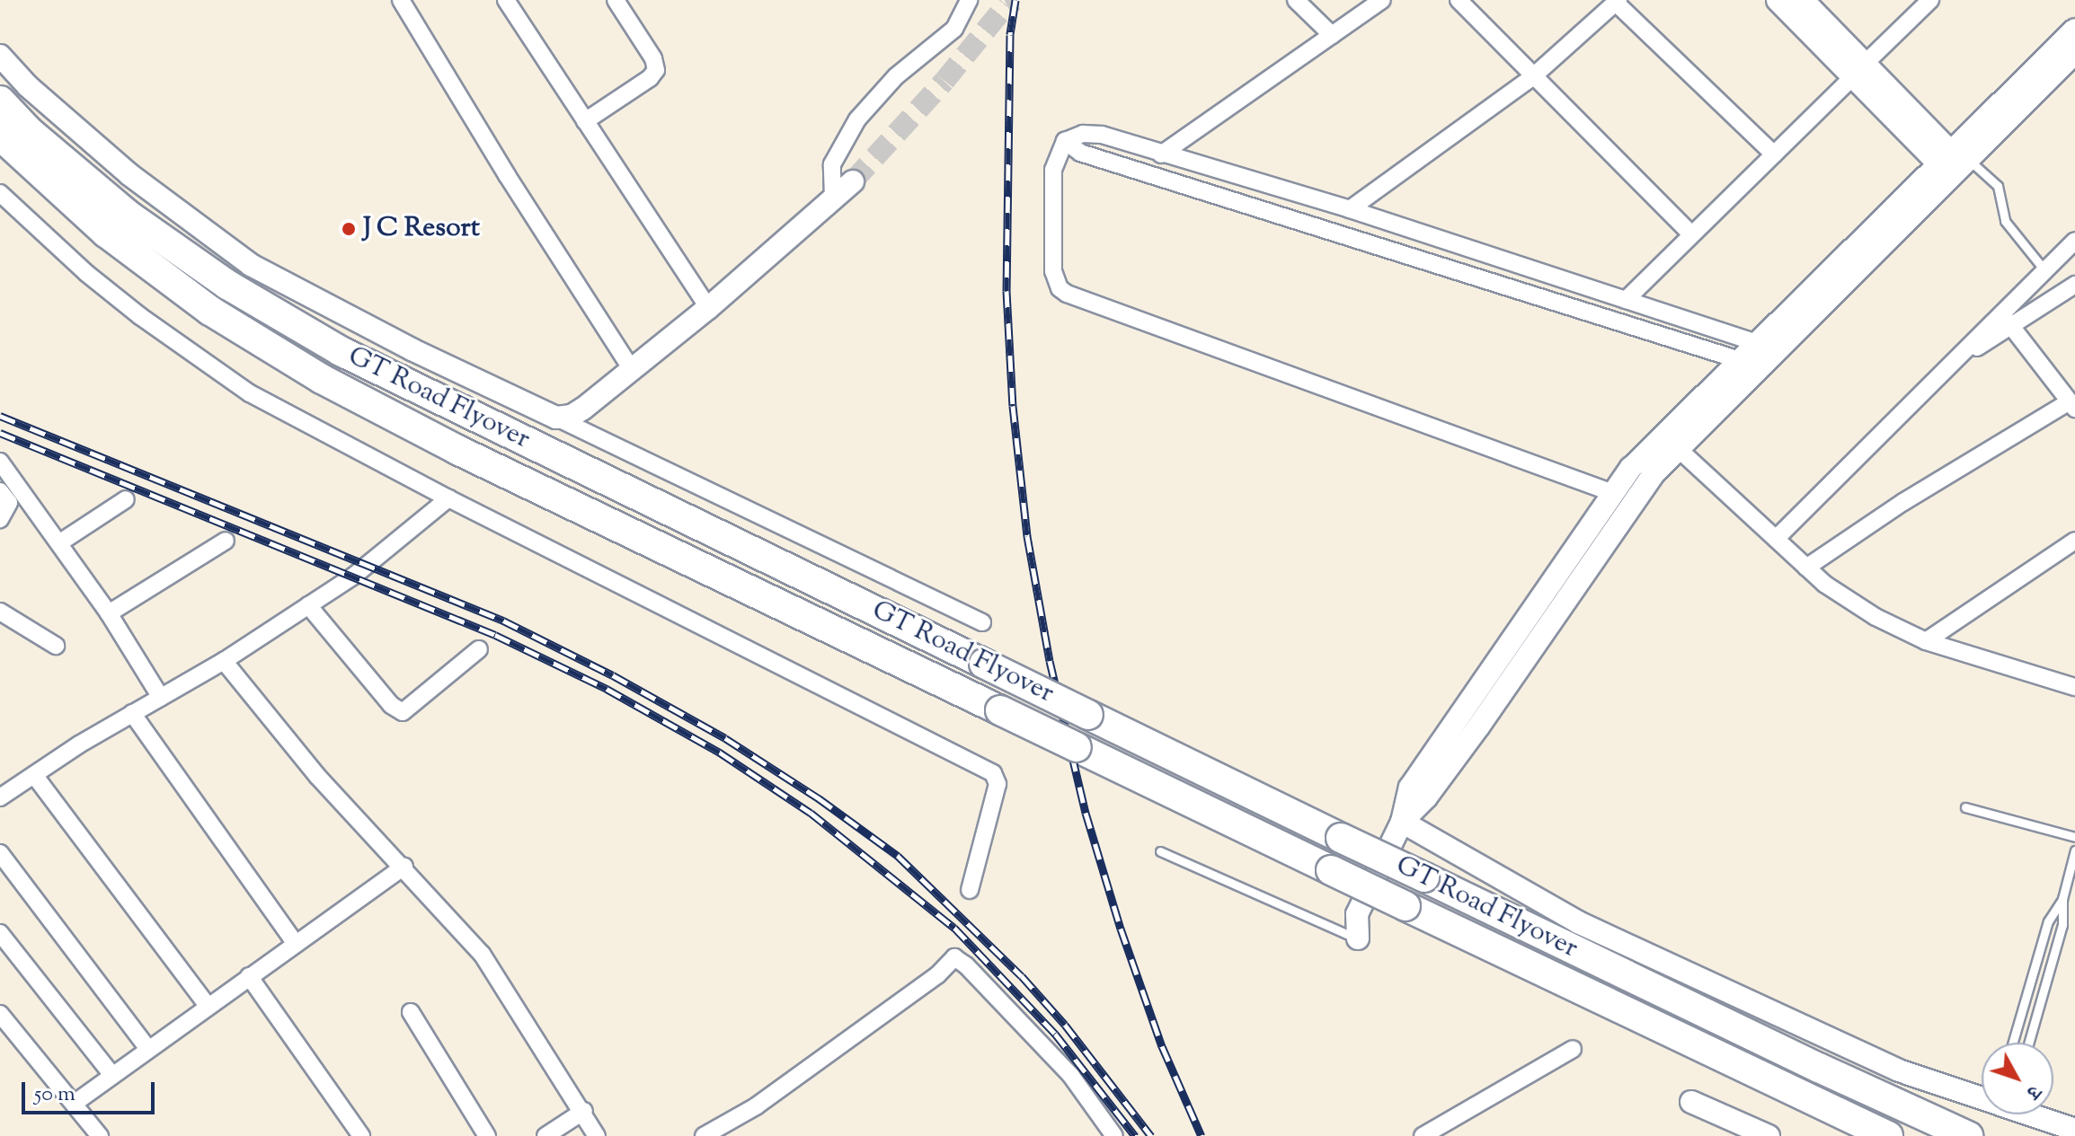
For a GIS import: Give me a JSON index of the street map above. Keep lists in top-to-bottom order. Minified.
{"streets":{"highway":["GT Road Flyover"]},"places":["J C Resort"],"scale_bar":"50 m","north":"bottom right"}
